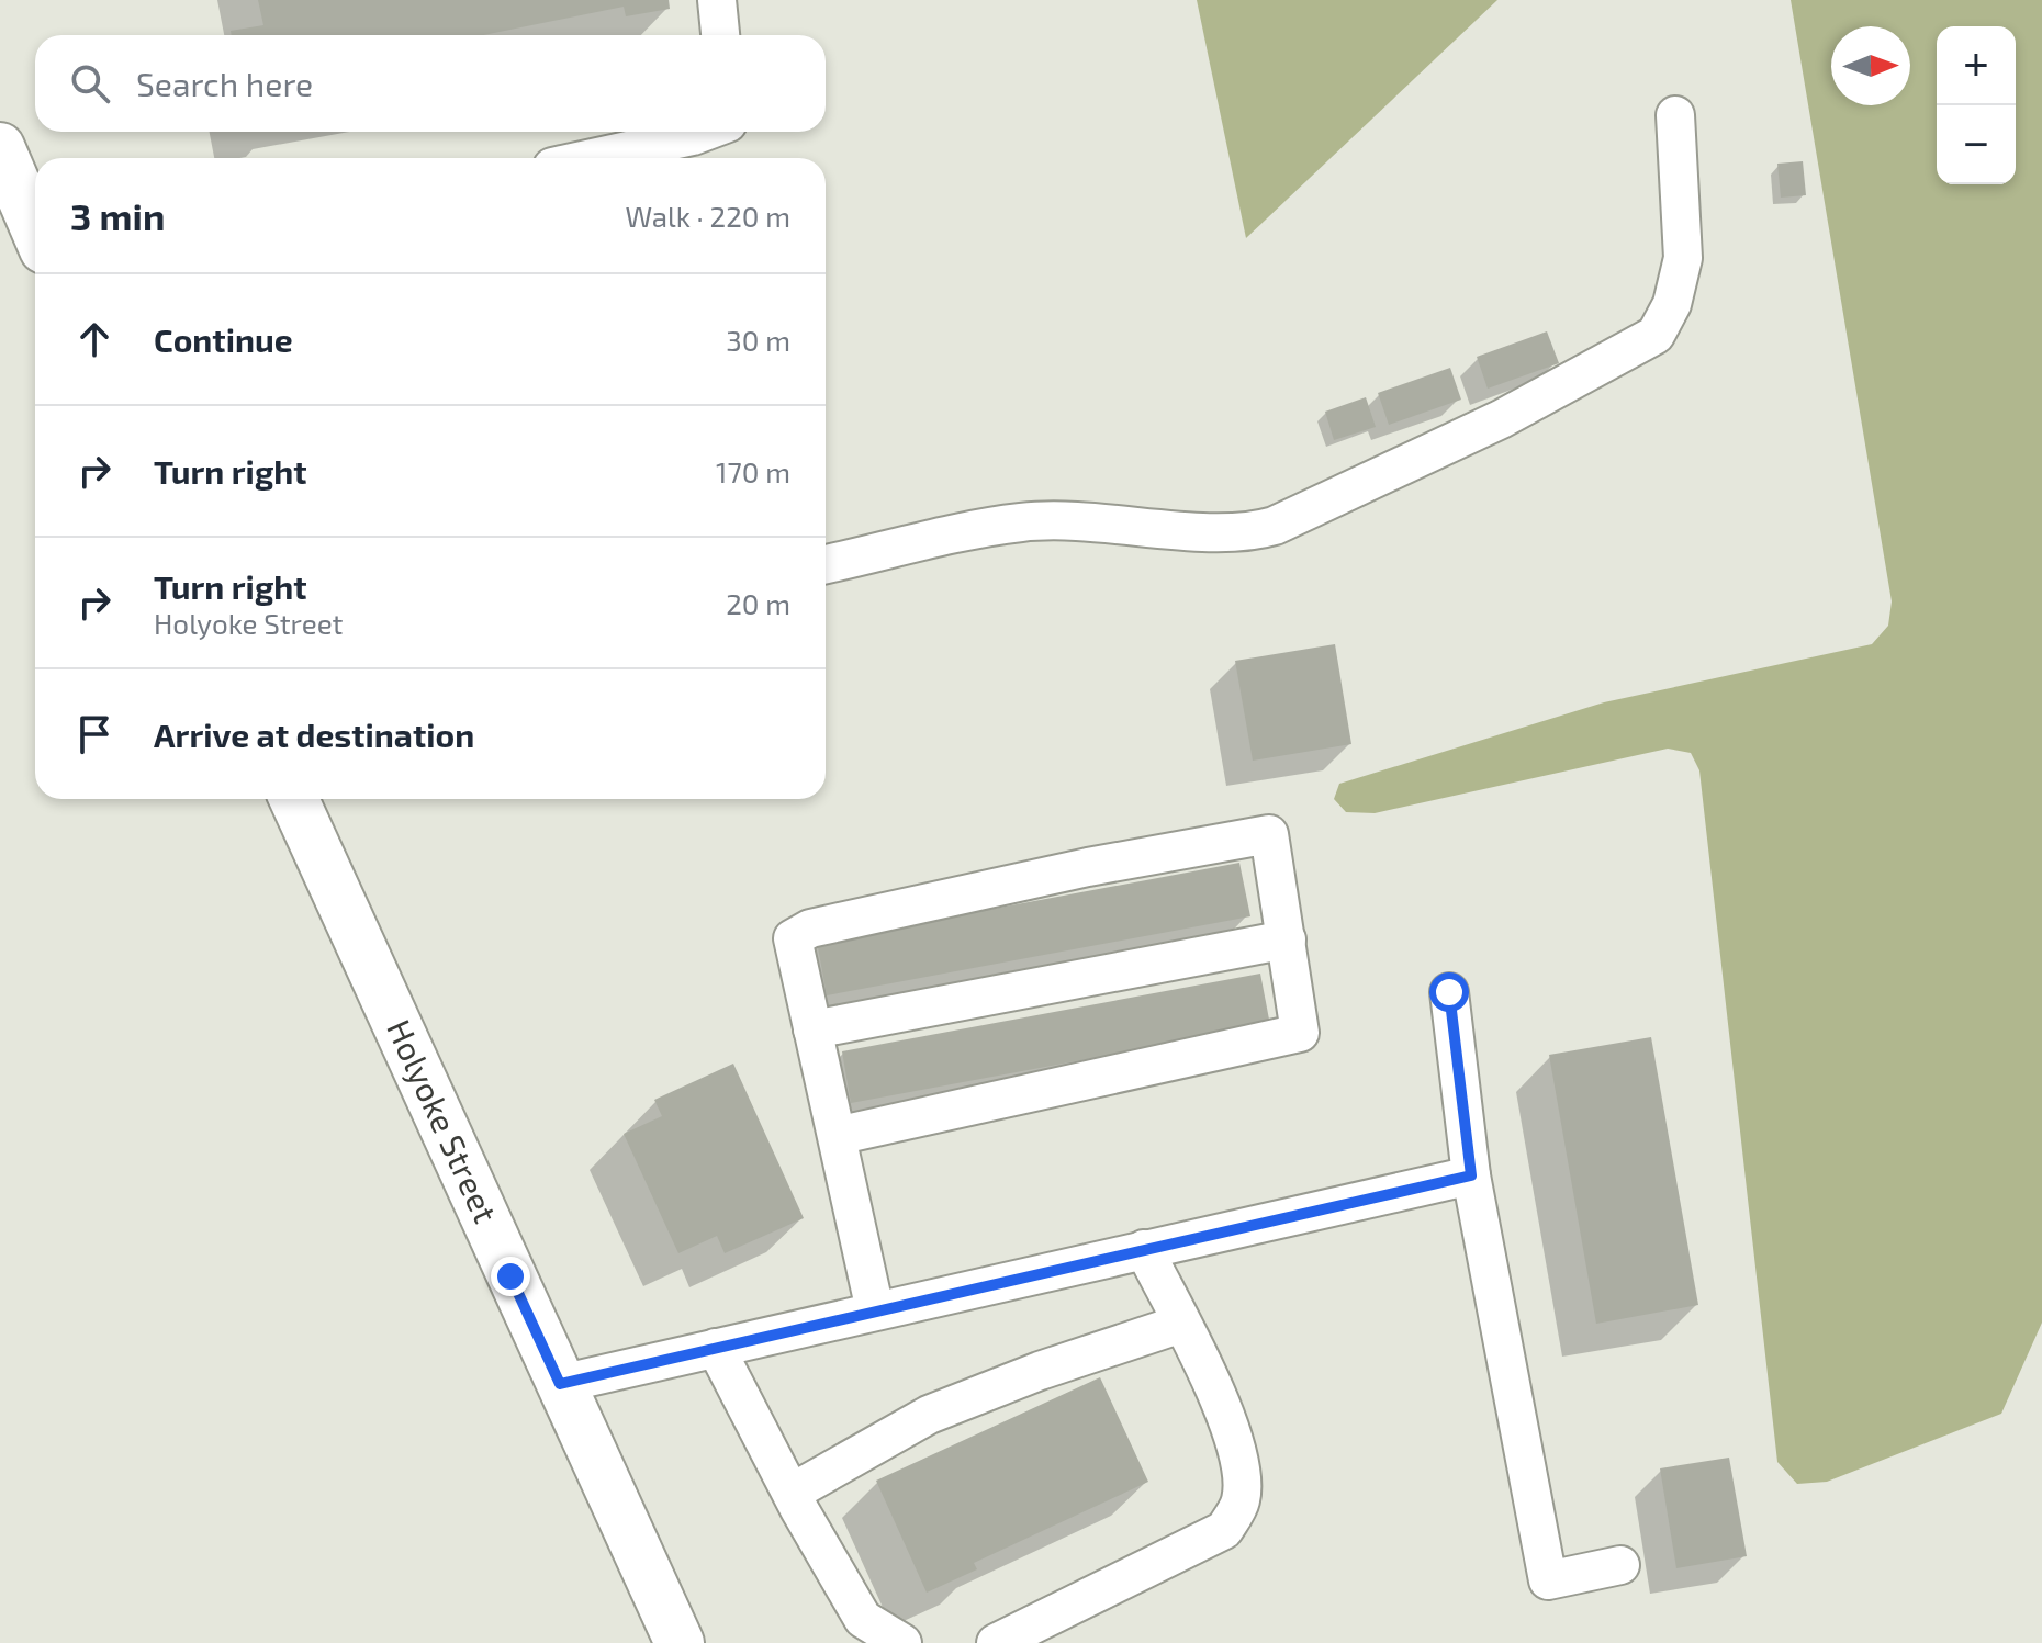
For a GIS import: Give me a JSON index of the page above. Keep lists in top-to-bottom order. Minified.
{"streets":{"main road":["Holyoke Street"]},"north":"right","page":{"map_buttons":["+","−"],"search":"Search here","heading":["3 min","Walk · 220 m"],"list":[["Continue","30 m"],["Turn right","170 m"],["Turn right","Holyoke Street","20 m"],"Arrive at destination"]}}
